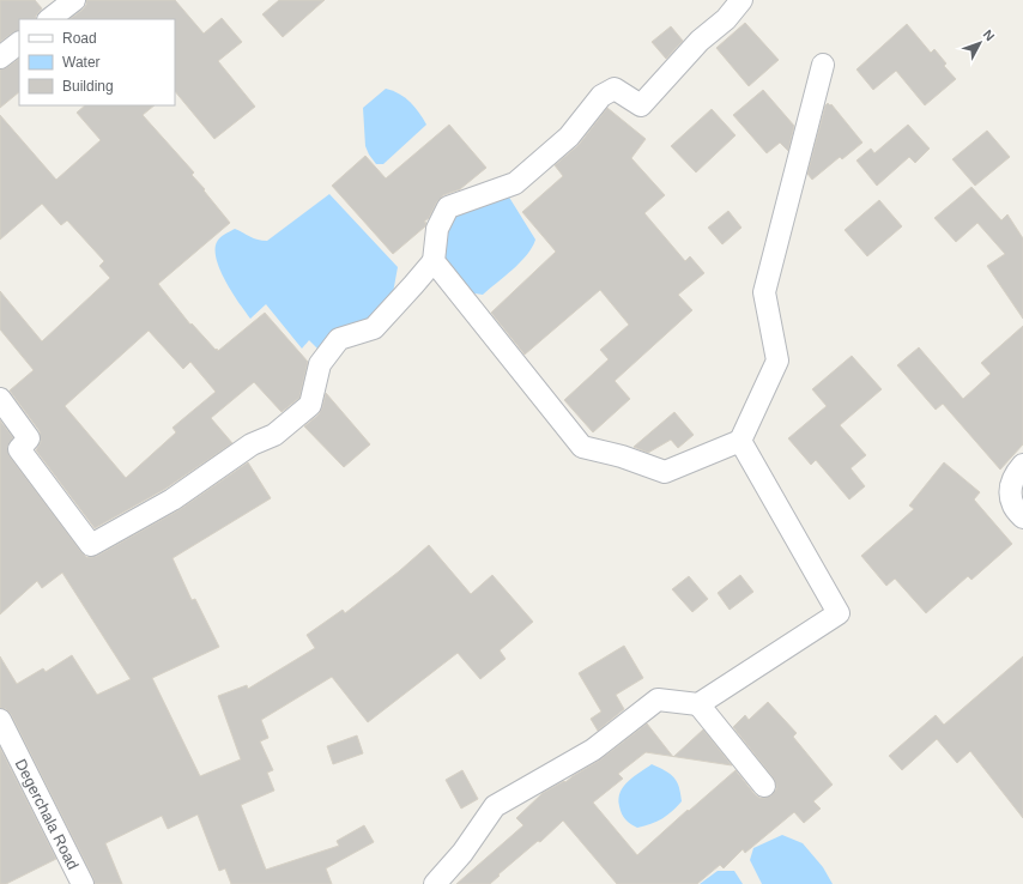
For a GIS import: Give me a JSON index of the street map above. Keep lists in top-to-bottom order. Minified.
{"streets":{"street":["Degerchala Road"]},"legend":["Road","Water","Building"],"north":"top right"}
